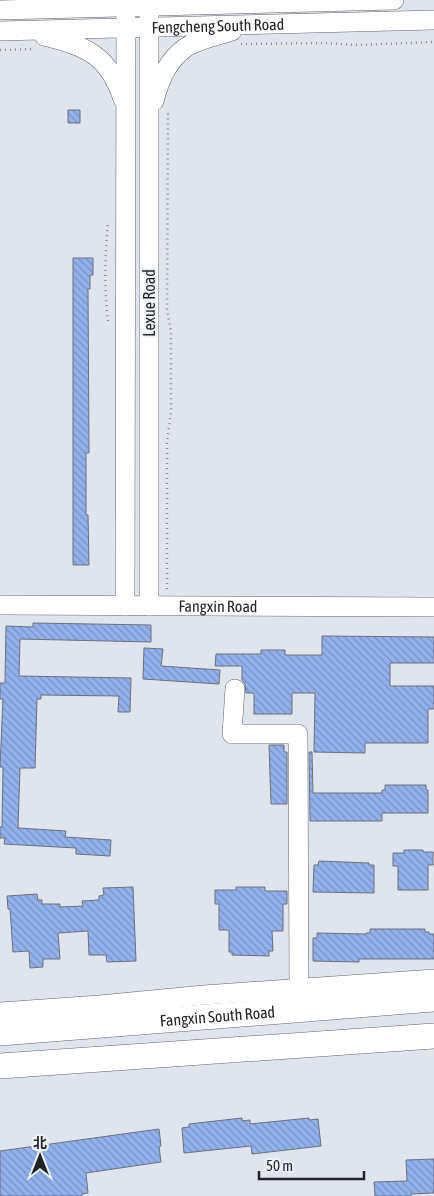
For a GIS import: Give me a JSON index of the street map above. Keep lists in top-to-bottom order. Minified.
{"streets":{"main road":["Fangxin South Road"],"street":["Fengcheng South Road","Lexue Road","Fangxin Road"]},"crossings":[["Fengcheng South Road","Lexue Road"],["Lexue Road","Fangxin Road"]],"scale_bar":"50 m","north":"top"}
